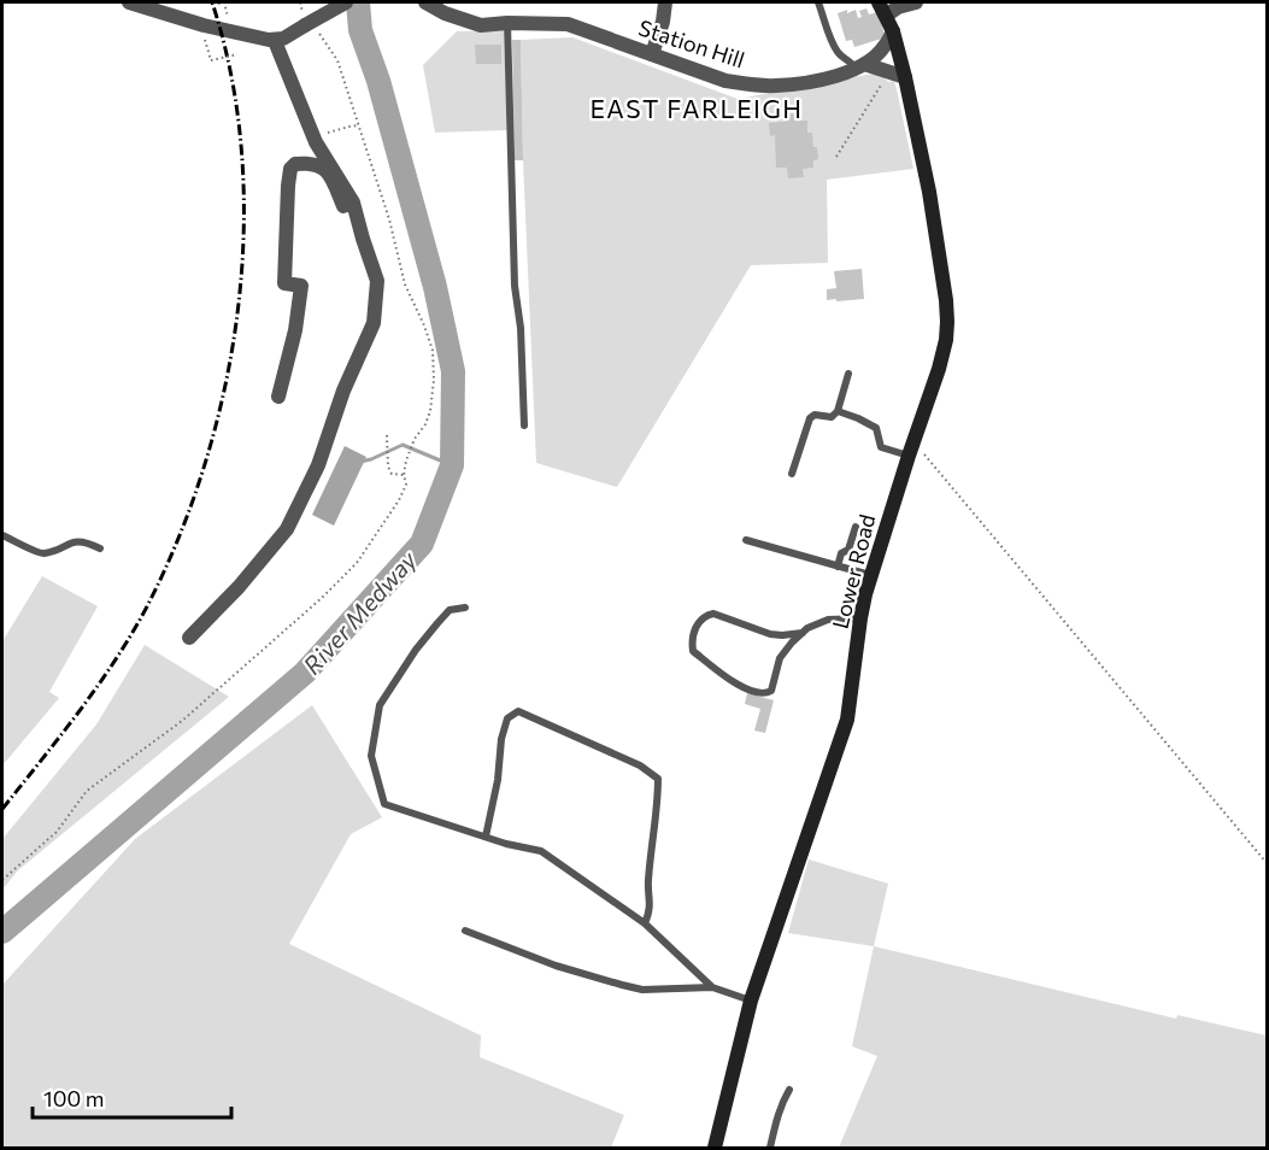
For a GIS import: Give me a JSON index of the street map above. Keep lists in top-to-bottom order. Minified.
{"streets":{"main road":["Lower Road"],"street":["Station Hill"]},"crossings":[["Station Hill","Lower Road"]],"districts":["EAST FARLEIGH"],"water":["River Medway"],"scale_bar":"100 m"}
